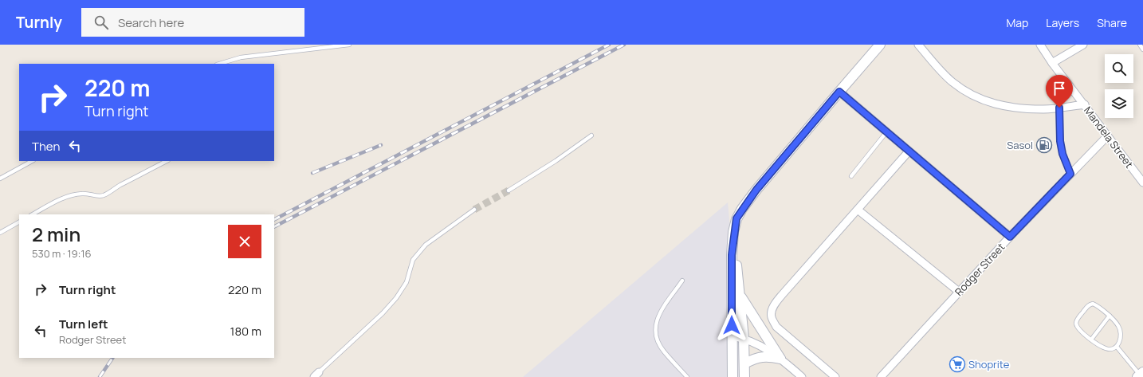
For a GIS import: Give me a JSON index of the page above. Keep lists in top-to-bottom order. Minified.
{"streets":{"street":["Mandela Street","Rodger Street"]},"crossings":[["Mandela Street","Rodger Street"]],"places":{"fuel station":["Sasol"],"supermarket":["Shoprite"]},"page":{"header":"Turnly","search":"Search here","nav":["Map","Layers","Share"],"turn":["220 m","Turn right"],"then":"Then","heading":["2 min","530 m · 19:16"],"list":[{"name":"Turn right","value":"220 m"},{"name":"Turn left","note":"Rodger Street","value":"180 m"}]}}
